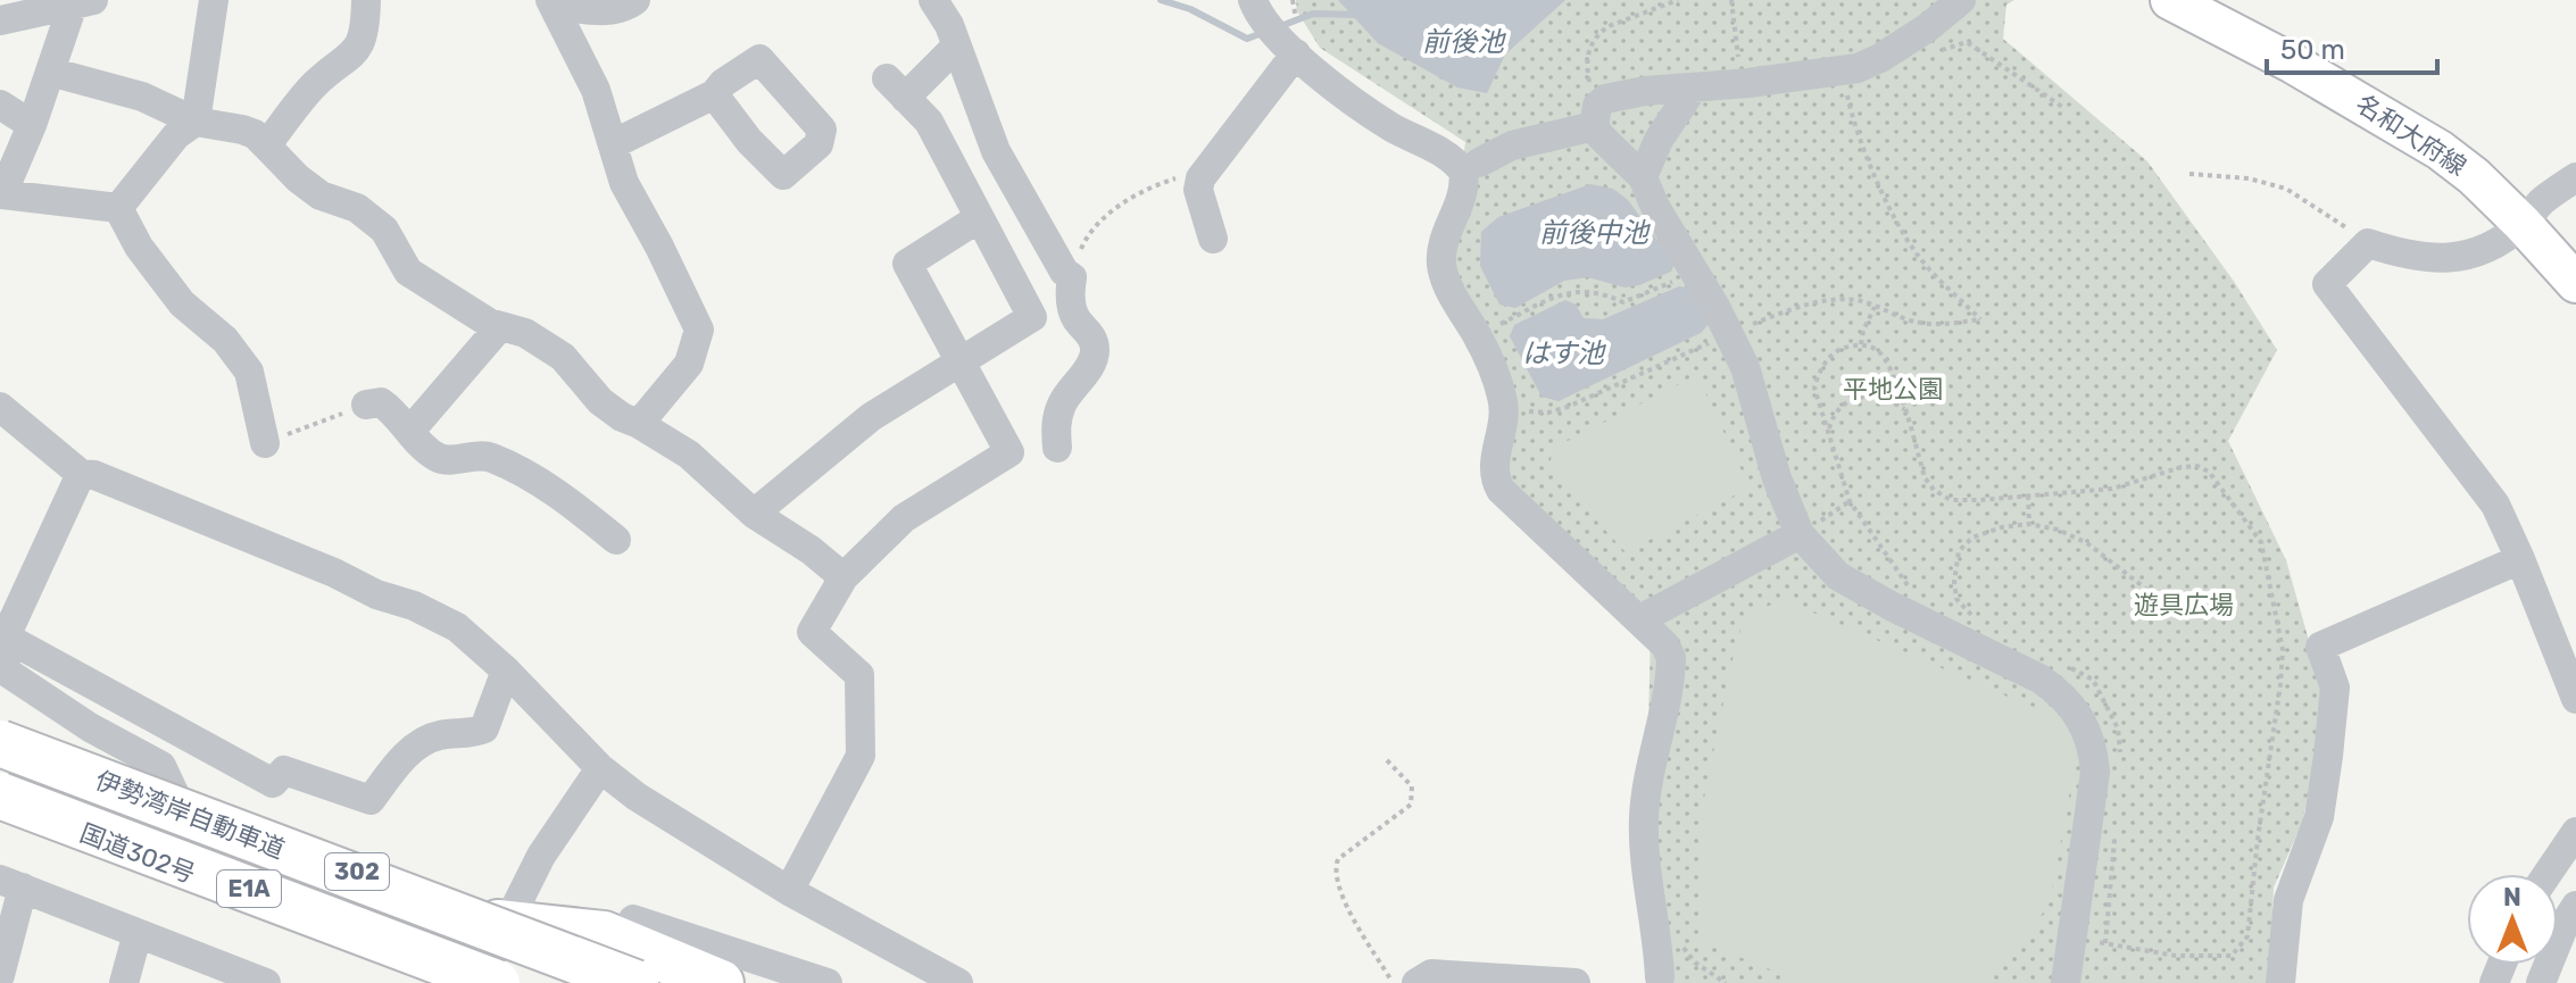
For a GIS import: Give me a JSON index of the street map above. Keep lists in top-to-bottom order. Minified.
{"streets":{"highway":["伊勢湾岸自動車道","国道302号","302","E1A"],"main road":["名和大府線"]},"crossings":[["伊勢湾岸自動車道","国道302号"]],"water":["前後池","前後中池","はす池"],"parks":["平地公園","遊具広場"],"scale_bar":"50 m","north":"top"}
